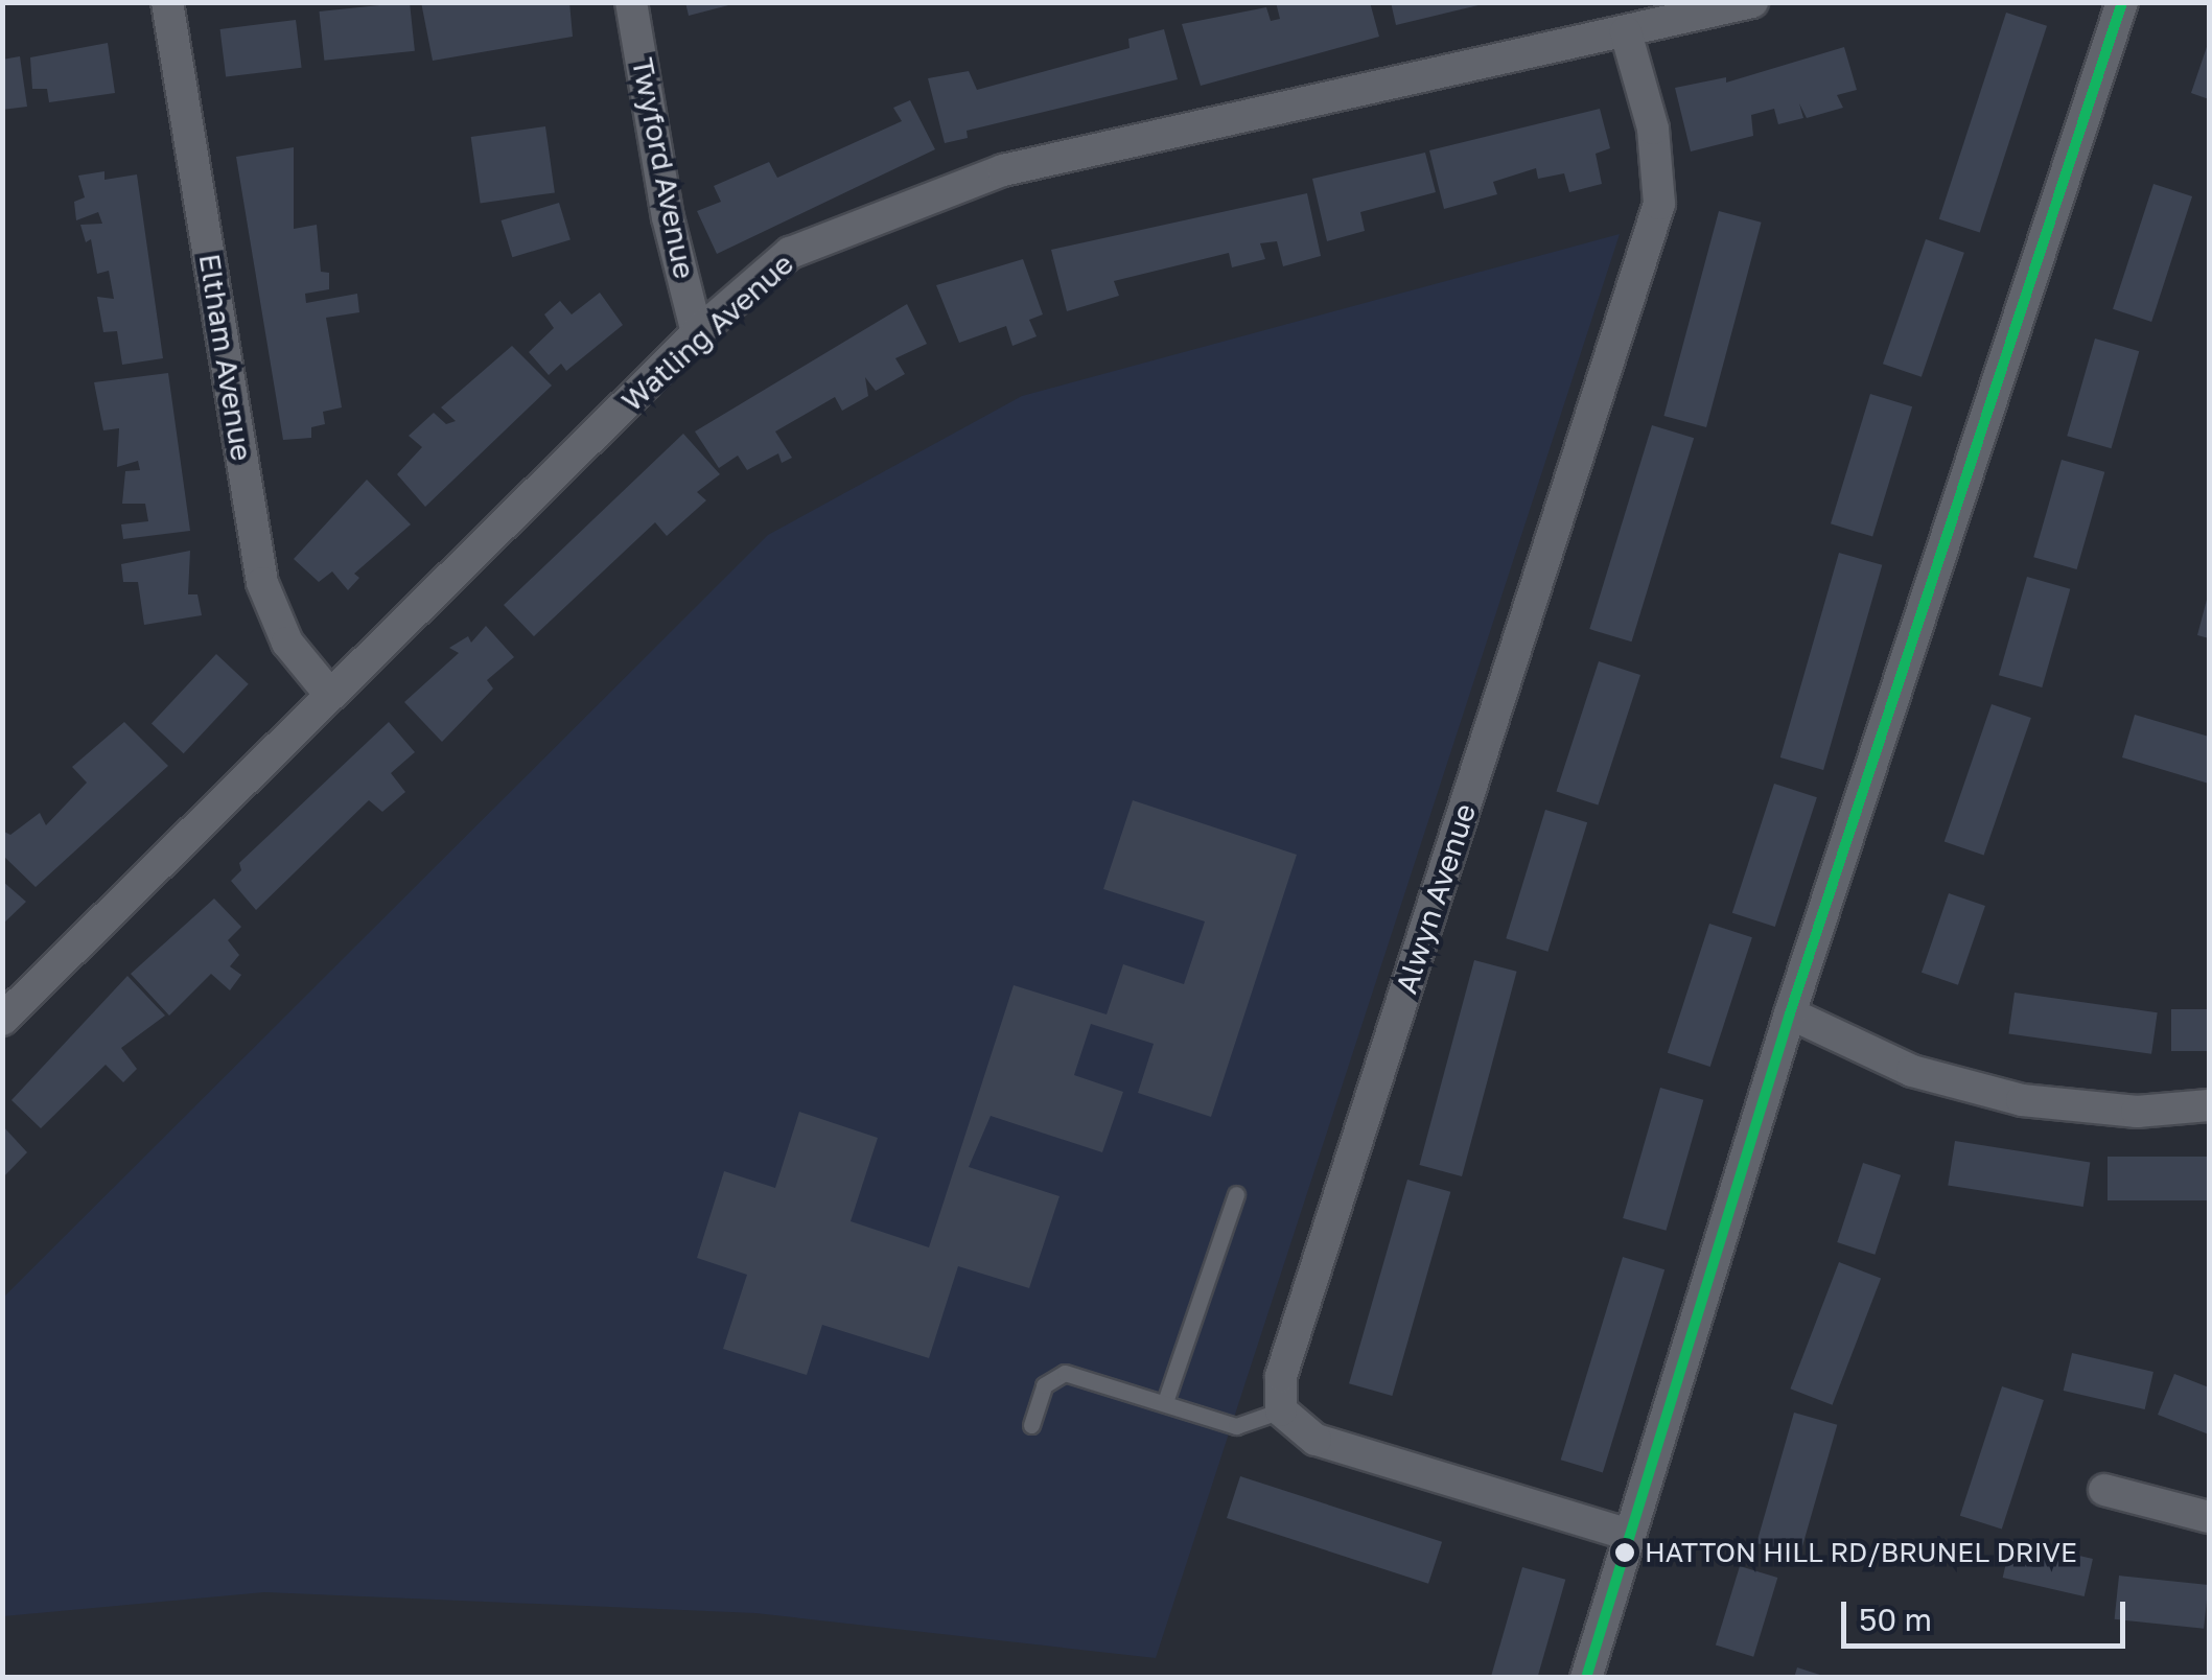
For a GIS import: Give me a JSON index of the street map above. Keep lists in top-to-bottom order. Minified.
{"streets":{"street":["Twyford Avenue","Watling Avenue","Eltham Avenue","Alwyn Avenue"]},"crossings":[["Twyford Avenue","Watling Avenue"],["Watling Avenue","Eltham Avenue"],["Watling Avenue","Alwyn Avenue"]],"places":["HATTON HILL RD/BRUNEL DRIVE"],"scale_bar":"50 m"}
